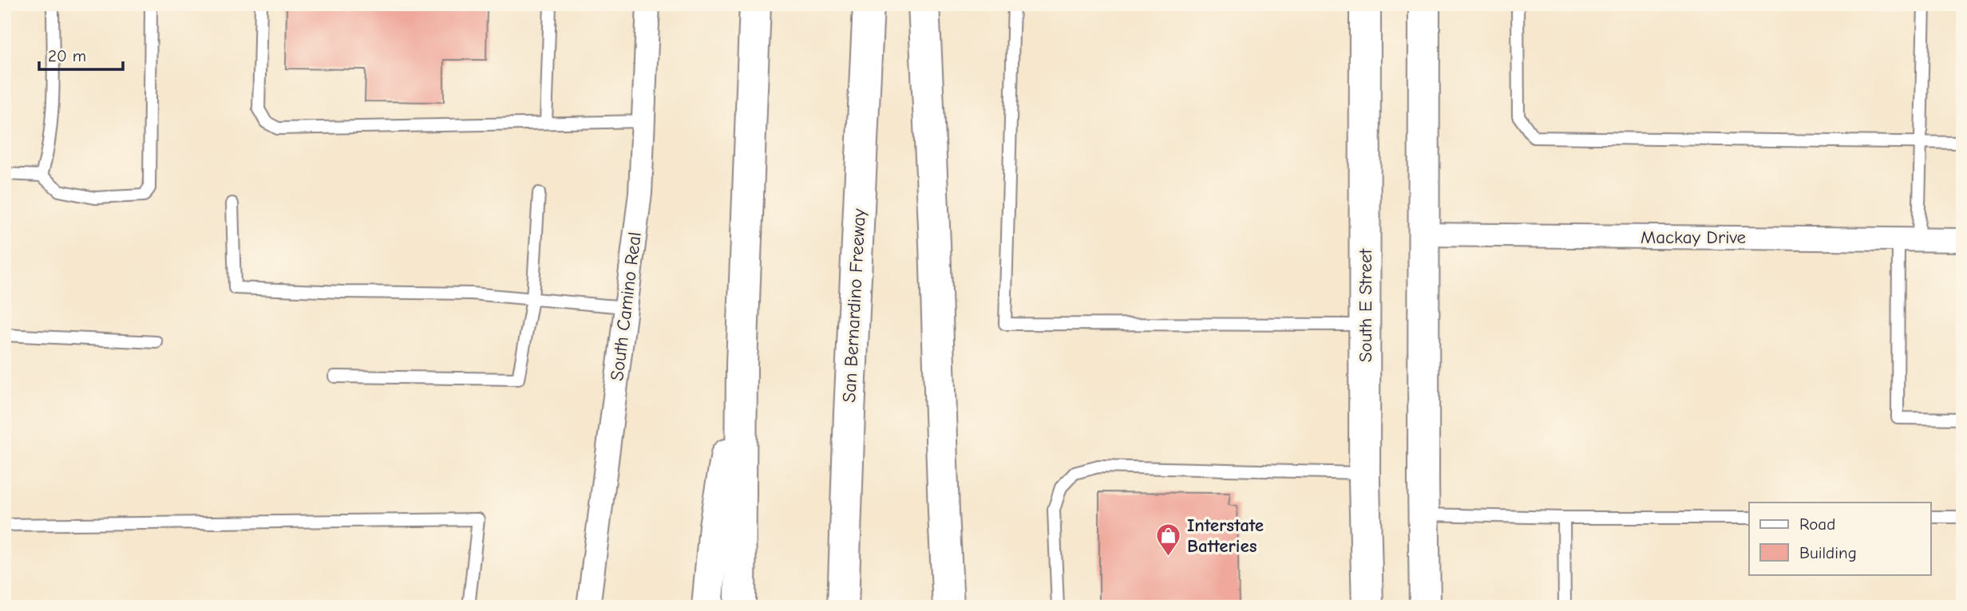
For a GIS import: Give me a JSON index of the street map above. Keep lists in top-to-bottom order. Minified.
{"streets":{"main road":["San Bernardino Freeway","South E Street"],"street":["Mackay Drive","South Camino Real"]},"places":{"shop":["Interstate Batteries"]},"legend":["Road","Building"],"scale_bar":"20 m"}
